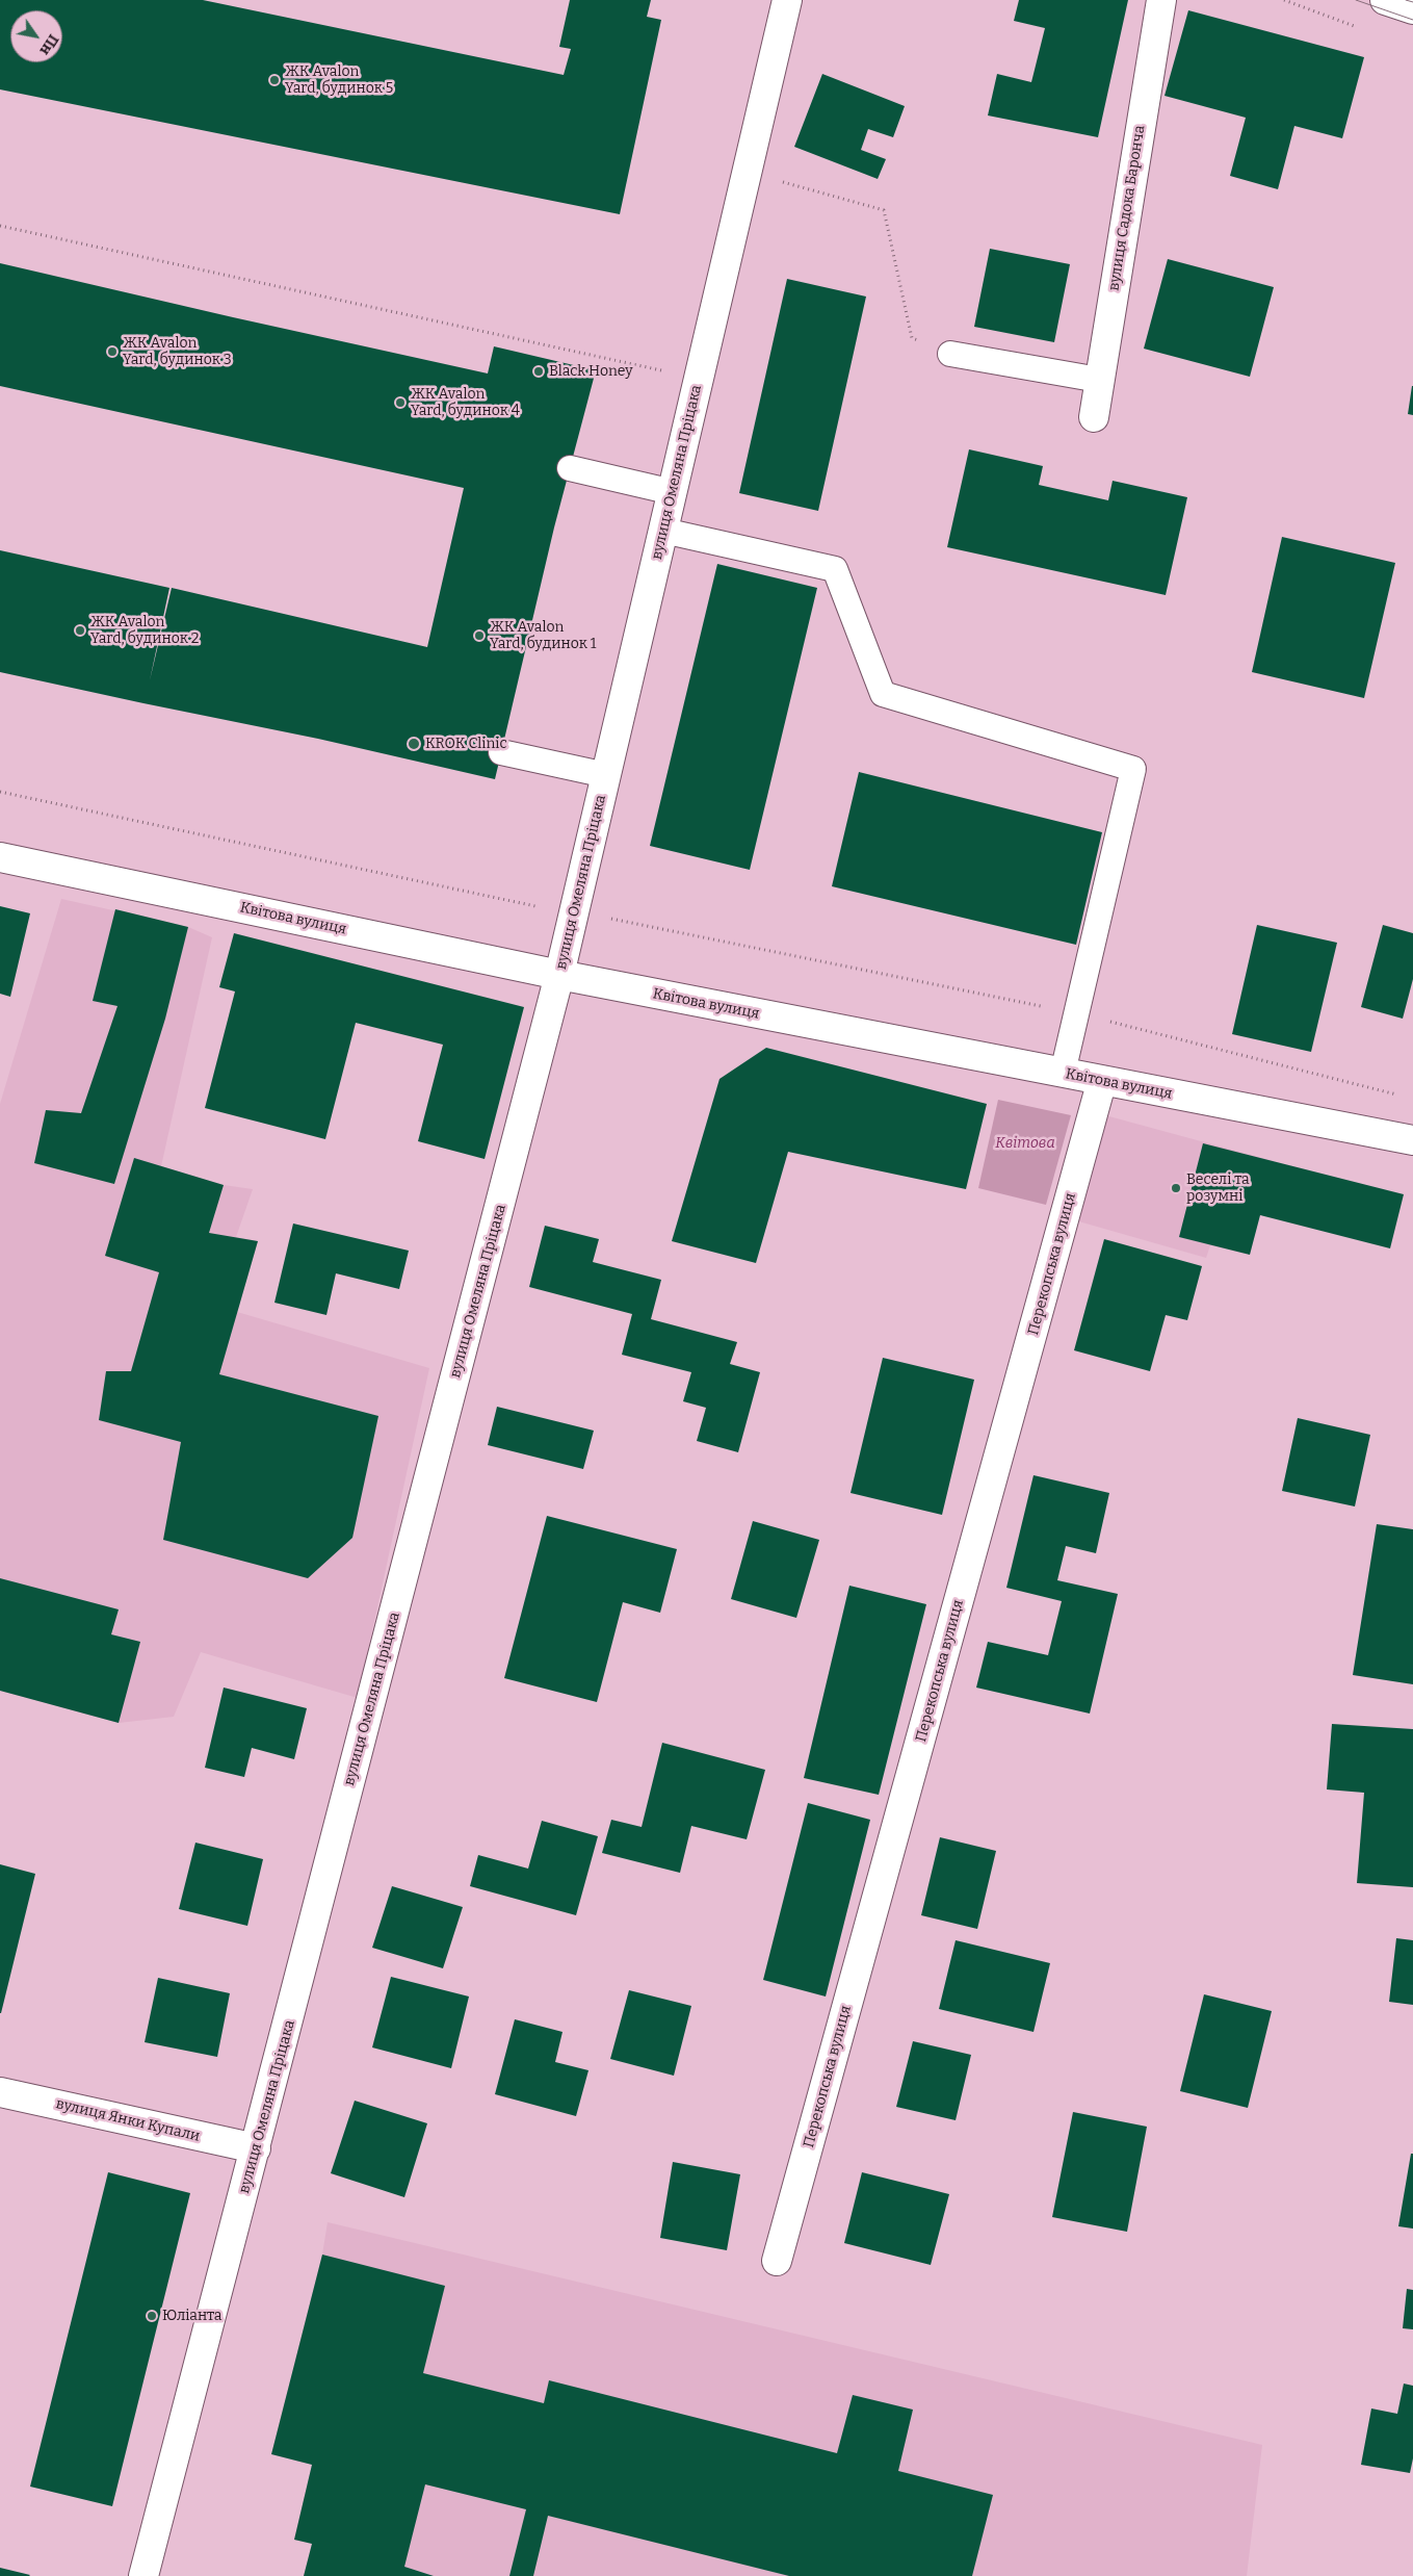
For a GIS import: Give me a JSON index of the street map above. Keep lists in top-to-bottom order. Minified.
{"streets":{"street":["вулиця Садока Баронча","вулиця Омеляна Пріцака","Квітова вулиця","Перекопська вулиця","вулиця Янки Купали"]},"crossings":[["вулиця Омеляна Пріцака","Квітова вулиця"],["вулиця Омеляна Пріцака","вулиця Янки Купали"],["Квітова вулиця","Перекопська вулиця"]],"parks":["Квітова"],"places":["ЖК Avalon Yard, будинок 5","ЖК Avalon Yard, будинок 3","Black Honey","ЖК Avalon Yard, будинок 4","ЖК Avalon Yard, будинок 2","ЖК Avalon Yard, будинок 1","KROK Clinic","Веселі та розумні","Юліанта"],"north":"bottom right"}
